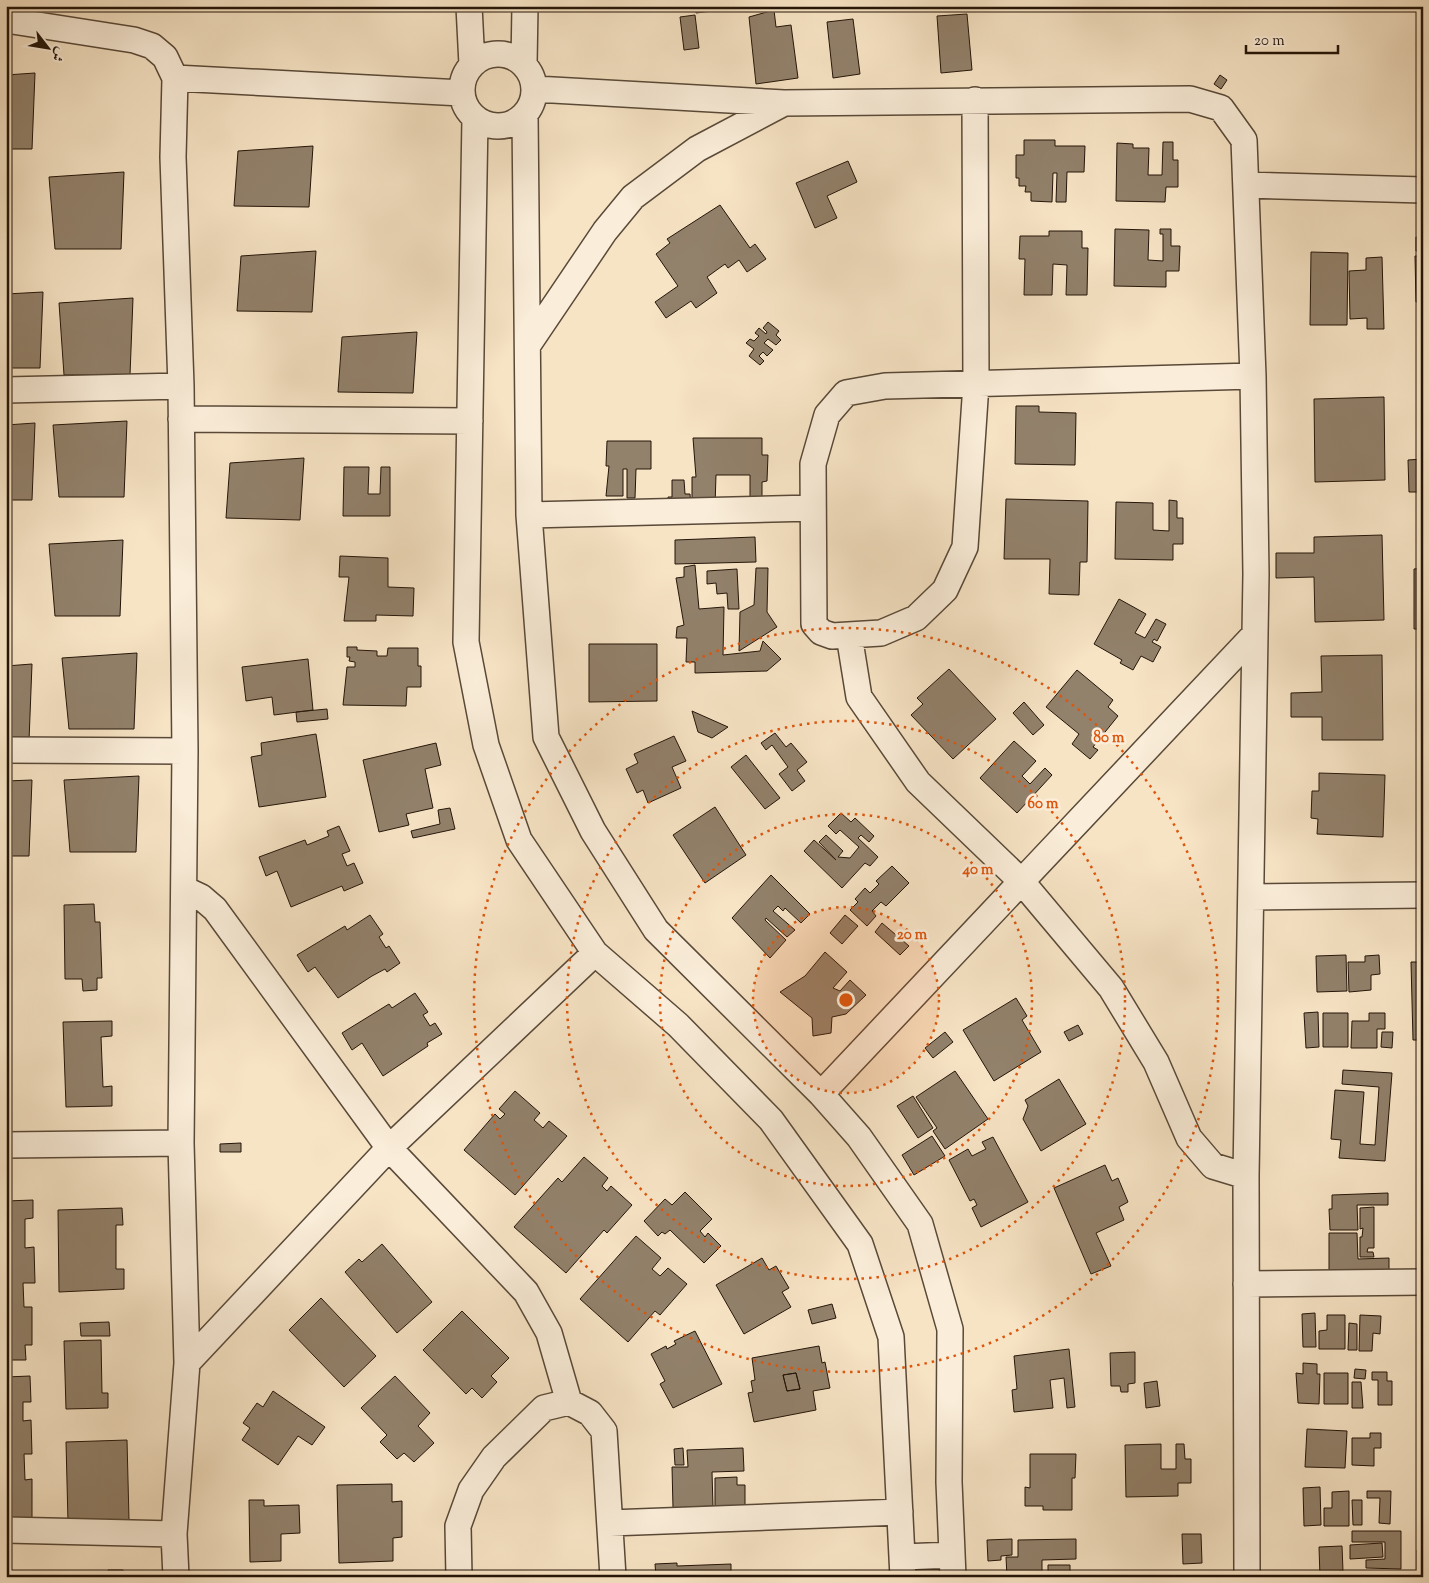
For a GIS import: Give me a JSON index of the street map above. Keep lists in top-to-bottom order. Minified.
{"scale_bar":"20 m","north":"bottom right","rings":["80 m","60 m","40 m","20 m"]}
